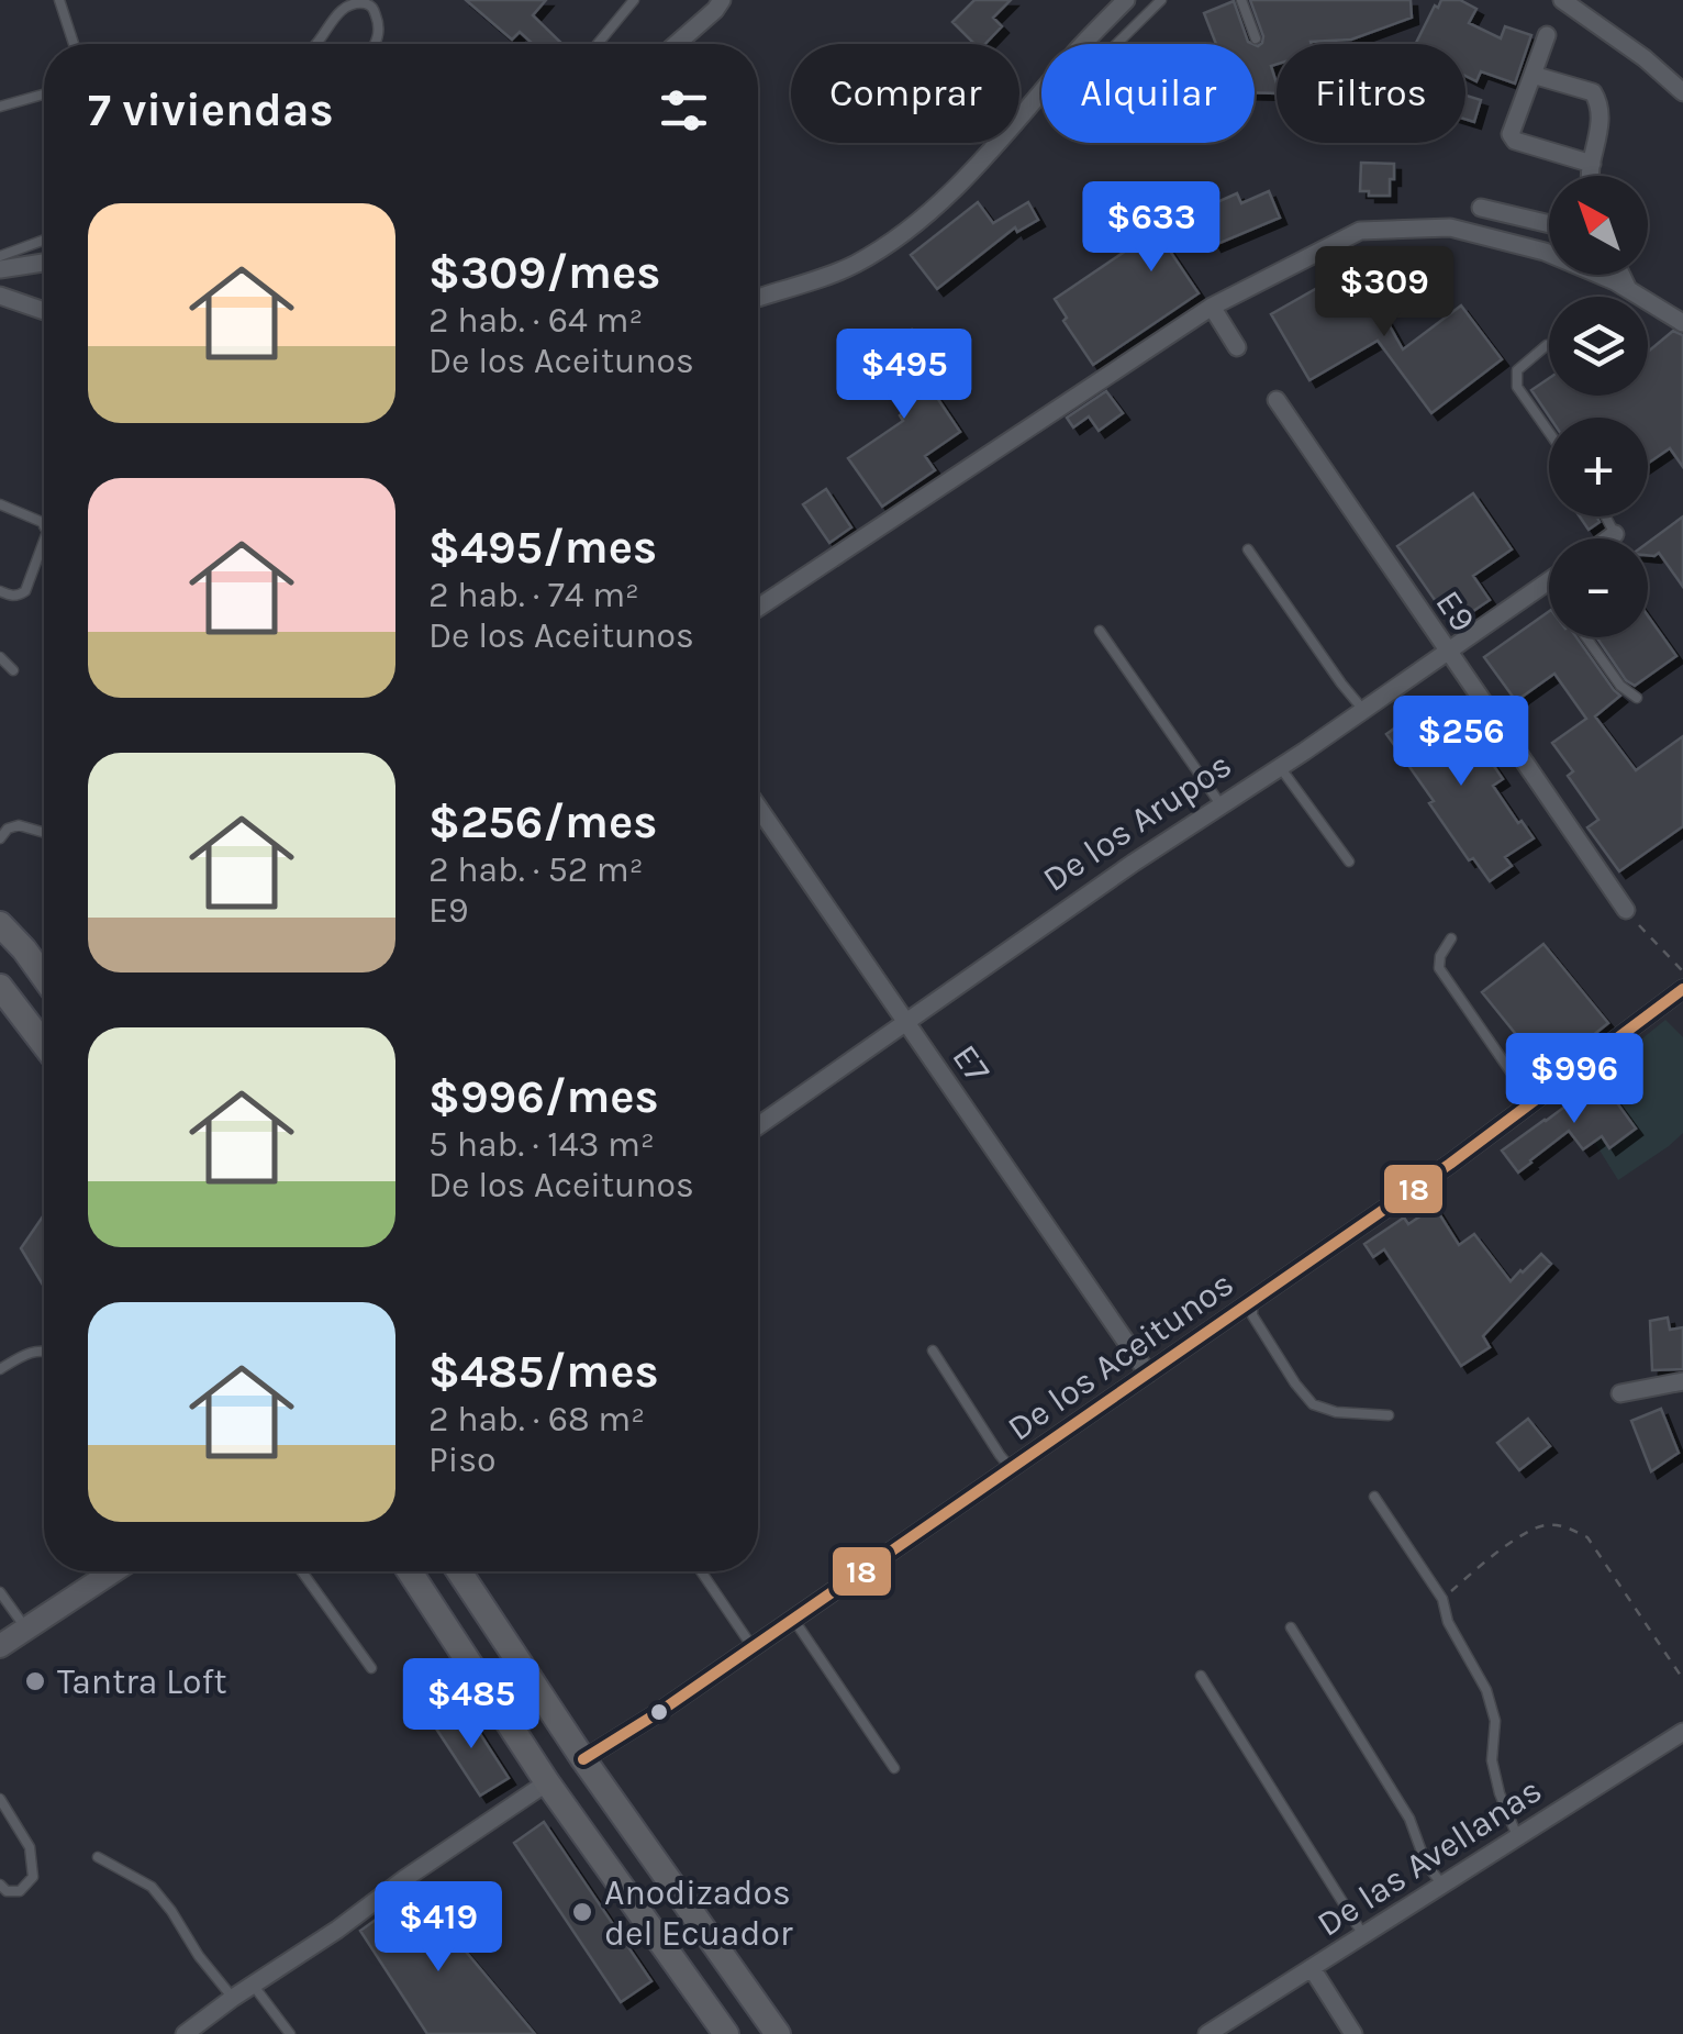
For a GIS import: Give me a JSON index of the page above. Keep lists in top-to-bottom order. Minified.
{"streets":{"street":["E9","De los Arupos","E7","De los Aceitunos","De las Avellanas"]},"crossings":[["E9","De los Arupos"],["De los Arupos","E7"],["E7","De los Aceitunos"]],"places":["Tantra Loft","Anodizados del Ecuador"],"lines":["transit line 18"],"north":"top left","page":{"chip":["Comprar","Alquilar","Filtros"],"heading":"7 viviendas","map_buttons":["+","−"],"list":[{"name":"$309/mes","note":"2 hab. · 64 m² · De los Aceitunos"},{"name":"$495/mes","note":"2 hab. · 74 m² · De los Aceitunos"},{"name":"$256/mes","note":"2 hab. · 52 m² · E9"},{"name":"$996/mes","note":"5 hab. · 143 m² · De los Aceitunos"},{"name":"$485/mes","note":"2 hab. · 68 m² · Piso"}],"price":["$633","$309","$495","$256","$996","$485","$419"]}}
